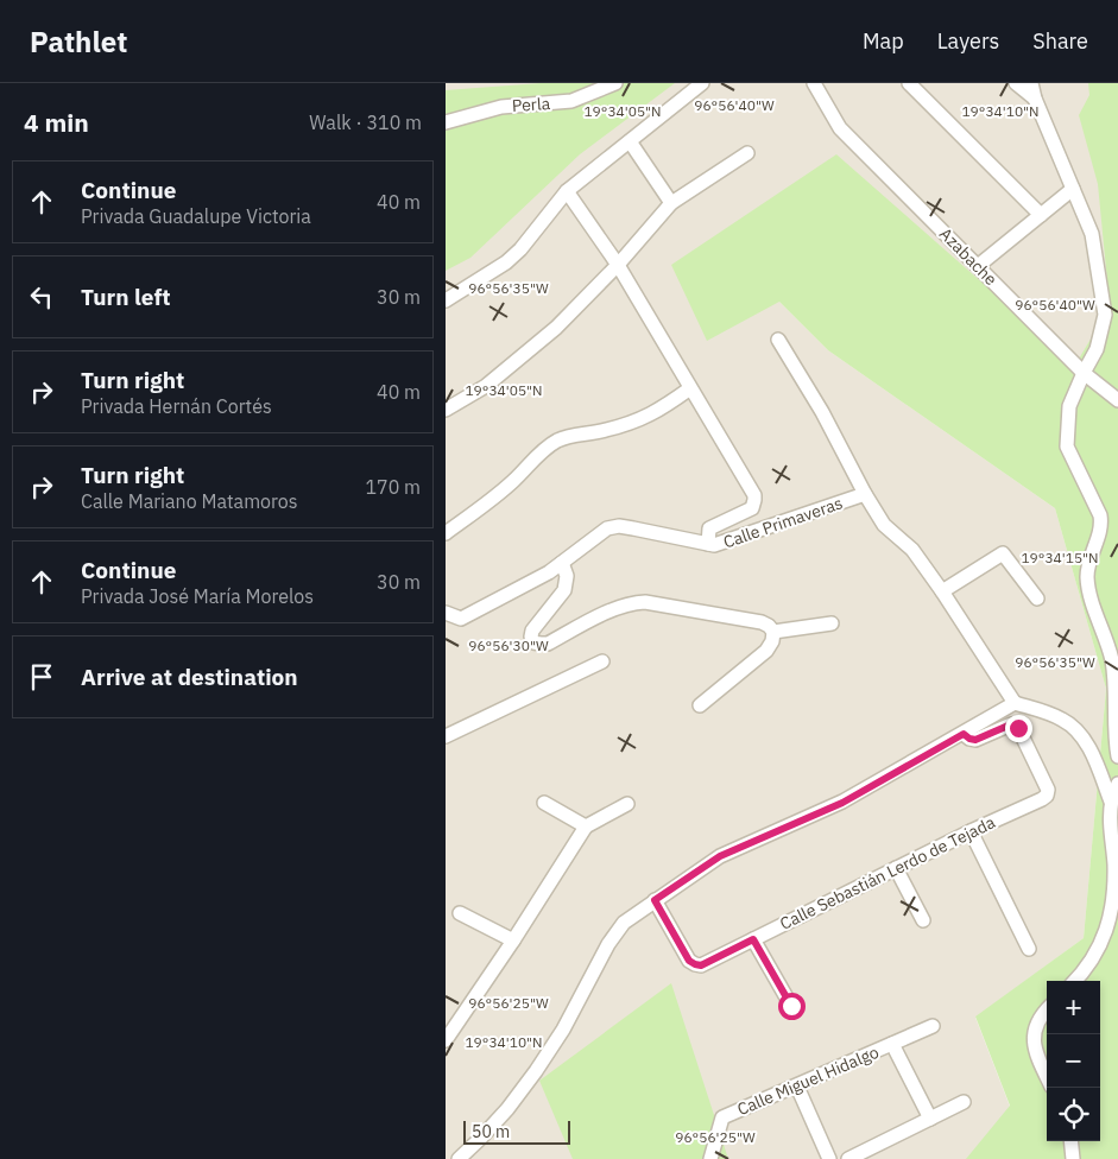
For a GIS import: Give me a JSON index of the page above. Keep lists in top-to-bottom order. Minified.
{"streets":{"street":["Perla","Azabache","Calle Primaveras","Calle Sebastián Lerdo de Tejada","Calle Miguel Hidalgo"]},"scale_bar":"50 m","page":{"header":"Pathlet","nav":["Map","Layers","Share"],"heading":["4 min","Walk · 310 m"],"list":[["Continue","Privada Guadalupe Victoria","40 m"],["Turn left","30 m"],["Turn right","Privada Hernán Cortés","40 m"],["Turn right","Calle Mariano Matamoros","170 m"],["Continue","Privada José María Morelos","30 m"],"Arrive at destination"],"map_buttons":["+","−"],"scale":"50 m"},"coordinates":["96°56'40\"W","19°34'05\"N","19°34'10\"N","96°56'35\"W","19°34'15\"N","96°56'30\"W","96°56'25\"W"]}
